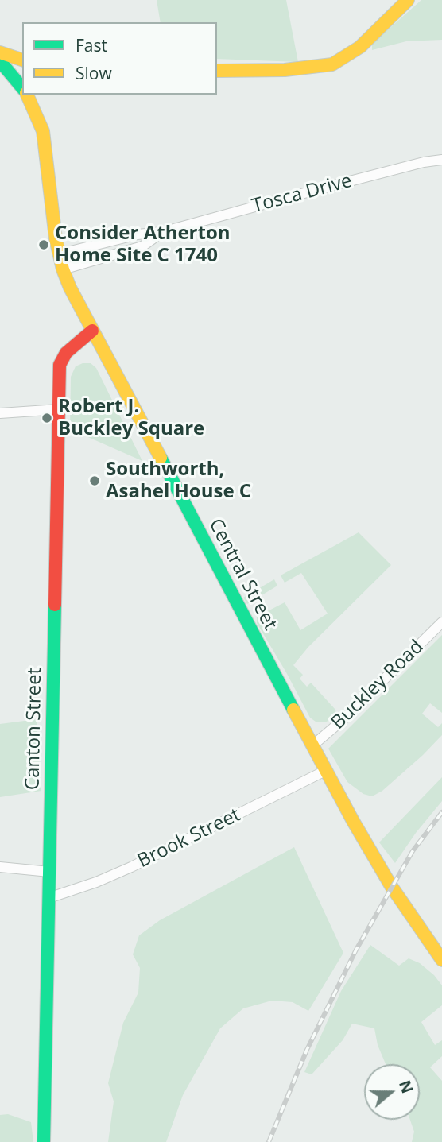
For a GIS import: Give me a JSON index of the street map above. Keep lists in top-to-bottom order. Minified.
{"streets":{"main road":["Central Street","Canton Street"],"street":["Tosca Drive","Buckley Road","Brook Street"]},"crossings":[["Tosca Drive","Central Street"],["Central Street","Buckley Road"],["Central Street","Canton Street"],["Central Street","Brook Street"],["Canton Street","Brook Street"]],"places":["Consider Atherton Home Site C 1740","Robert J. Buckley Square","Southworth, Asahel House C"],"legend":["Fast","Slow"],"north":"right"}
